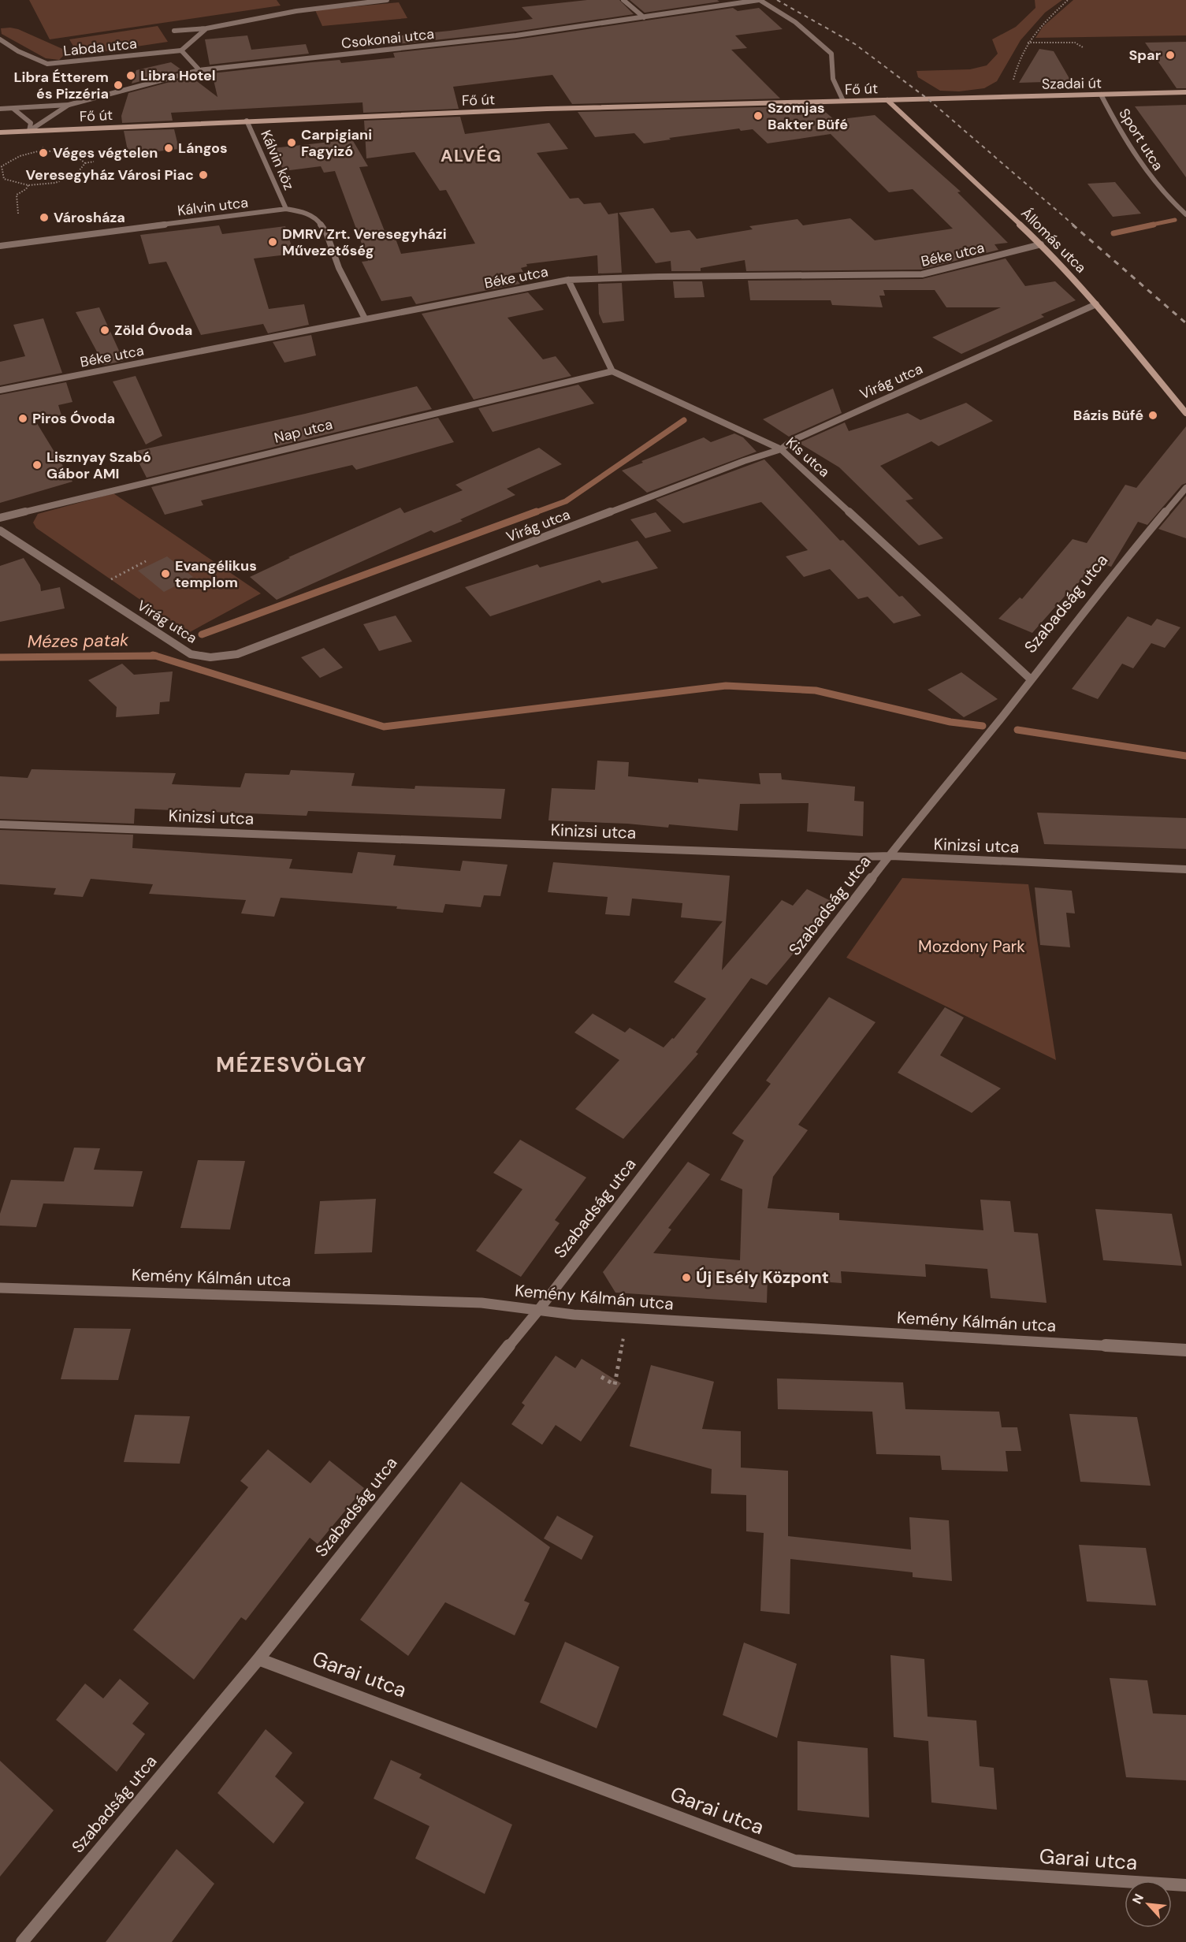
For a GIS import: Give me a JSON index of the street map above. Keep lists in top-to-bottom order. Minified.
{"streets":{"main road":["Szadai út","Fő út","Állomás utca"],"street":["Csokonai utca","Labda utca","Sport utca","Kálvin köz","Kálvin utca","Béke utca","Virág utca","Nap utca","Kis utca","Szabadság utca","Kinizsi utca","Kemény Kálmán utca","Garai utca"]},"crossings":[["Csokonai utca","Fő út"],["Szadai út","Fő út"],["Szadai út","Sport utca"],["Fő út","Kálvin köz"],["Fő út","Állomás utca"],["Kálvin köz","Kálvin utca"],["Kálvin utca","Béke utca"],["Állomás utca","Béke utca"],["Állomás utca","Virág utca"],["Virág utca","Kis utca"],["Nap utca","Kis utca"],["Kis utca","Szabadság utca"],["Szabadság utca","Kinizsi utca"],["Szabadság utca","Kemény Kálmán utca"],["Szabadság utca","Garai utca"]],"districts":["ALVÉG","MÉZESVÖLGY"],"water":["Mézes patak"],"parks":["Mozdony Park"],"places":["Spar","Libra Hotel","Libra Étterem és Pizzéria","Szomjas Bakter Büfé","Carpigiani Fagyizó","Lángos","Véges végtelen","Veresegyház Városi Piac","Városháza","DMRV Zrt. Veresegyházi Művezetőség","Zöld Óvoda","Bázis Büfé","Piros Óvoda","Lisznyay Szabó Gábor AMI","Evangélikus templom","Új Esély Központ"],"north":"top left"}
